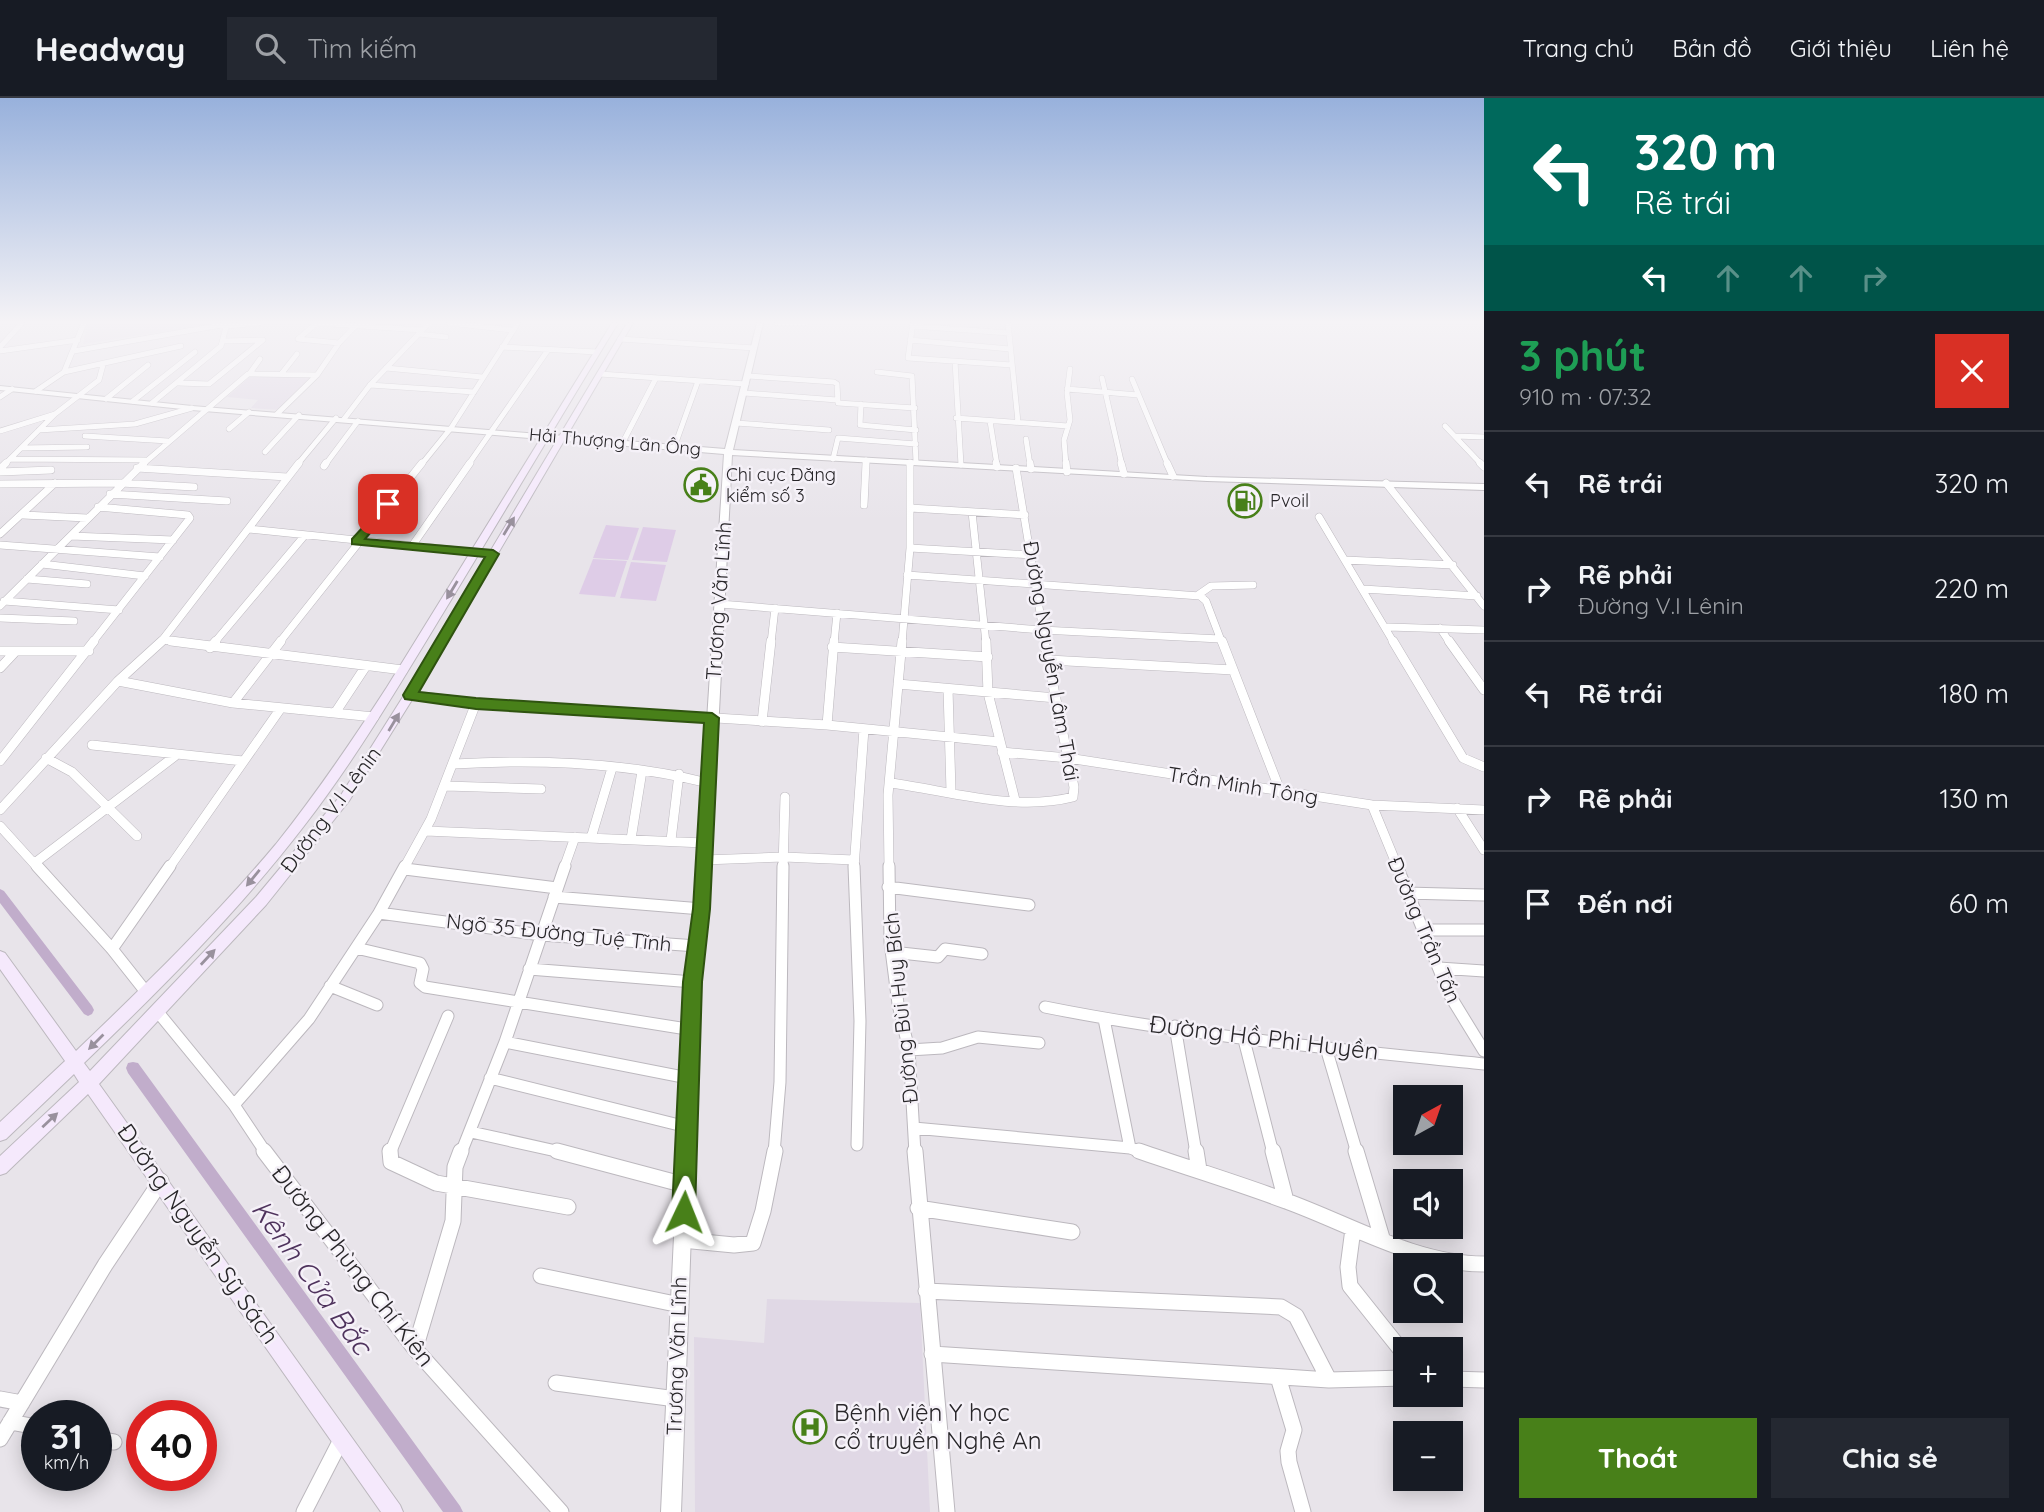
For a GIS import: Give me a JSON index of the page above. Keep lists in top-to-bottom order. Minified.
{"streets":{"main road":["Đường V.I Lênin","Đường Nguyễn Sỹ Sách"],"street":["Hải Thượng Lãn Ông","Trương Văn Lĩnh","Đường Nguyễn Lâm Thái","Trần Minh Tông","Đường Trần Tấn","Ngõ 35 Đường Tuệ Tĩnh","Đường Bùi Huy Bích","Đường Hồ Phi Huyền","Đường Phùng Chí Kiên"]},"crossings":[["Hải Thượng Lãn Ông","Trương Văn Lĩnh"],["Hải Thượng Lãn Ông","Đường Nguyễn Lâm Thái"],["Hải Thượng Lãn Ông","Đường V.I Lênin"],["Hải Thượng Lãn Ông","Đường Bùi Huy Bích"],["Trương Văn Lĩnh","Trần Minh Tông"],["Trương Văn Lĩnh","Ngõ 35 Đường Tuệ Tĩnh"],["Đường Nguyễn Lâm Thái","Trần Minh Tông"],["Đường Nguyễn Lâm Thái","Đường Bùi Huy Bích"],["Trần Minh Tông","Đường V.I Lênin"],["Trần Minh Tông","Đường Trần Tấn"],["Trần Minh Tông","Đường Bùi Huy Bích"],["Đường V.I Lênin","Đường Nguyễn Sỹ Sách"],["Đường V.I Lênin","Đường Phùng Chí Kiên"]],"water":["Kênh Cửa Bắc"],"places":{"public building":["Chi cục Đăng kiểm số 3"],"fuel station":["Pvoil"],"hospital":["Bệnh viện Y học cổ truyền Nghệ An"]},"north":"top right","page":{"header":"Headway","search":"Tìm kiếm","nav":["Trang chủ","Bản đồ","Giới thiệu","Liên hệ"],"turn":["320 m","Rẽ trái"],"heading":["3 phút","910 m · 07:32"],"list":[{"name":"Rẽ trái","value":"320 m"},{"name":"Rẽ phải","note":"Đường V.I Lênin","value":"220 m"},{"name":"Rẽ trái","value":"180 m"},{"name":"Rẽ phải","value":"130 m"},{"name":"Đến nơi","value":"60 m"}],"map_buttons":["+","−"],"speed":"31 km/h","limit":"40","buttons":["Thoát","Chia sẻ"]}}
